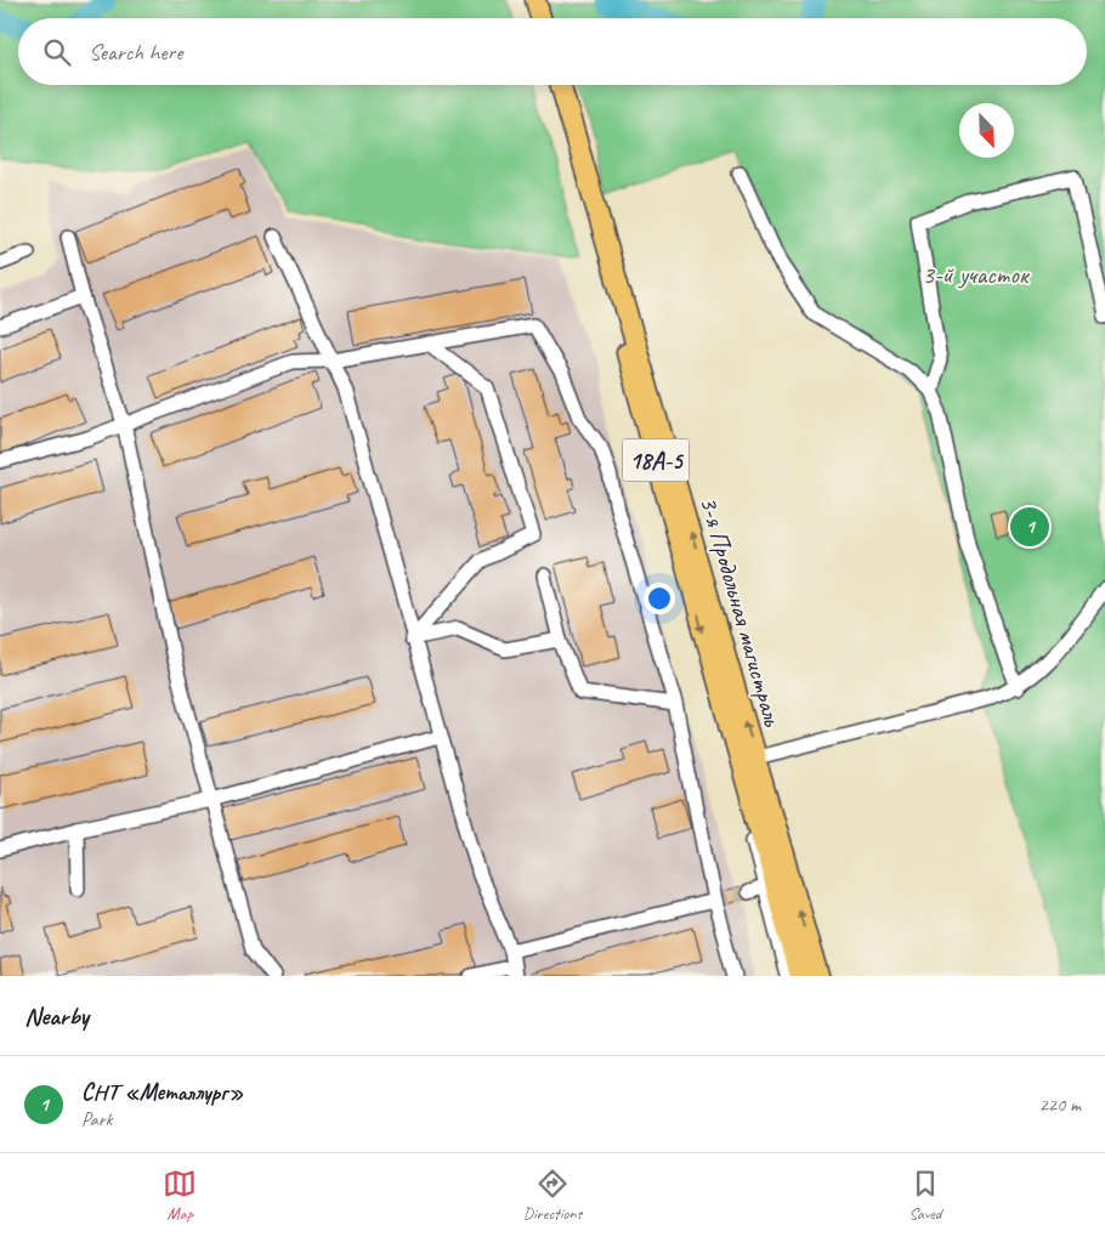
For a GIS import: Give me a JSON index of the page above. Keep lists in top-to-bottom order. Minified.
{"streets":{"highway":["18А-5","3-я Продольная магистраль"]},"crossings":[["18А-5","3-я Продольная магистраль"]],"parks":["3-й участок"],"north":"bottom right","page":{"search":"Search here","pins":"1","heading":"Nearby","list":[{"mark":"1","name":"СНТ «Металлург»","note":"Park","value":"220 m"}],"nav":["Map","Directions","Saved"]}}
